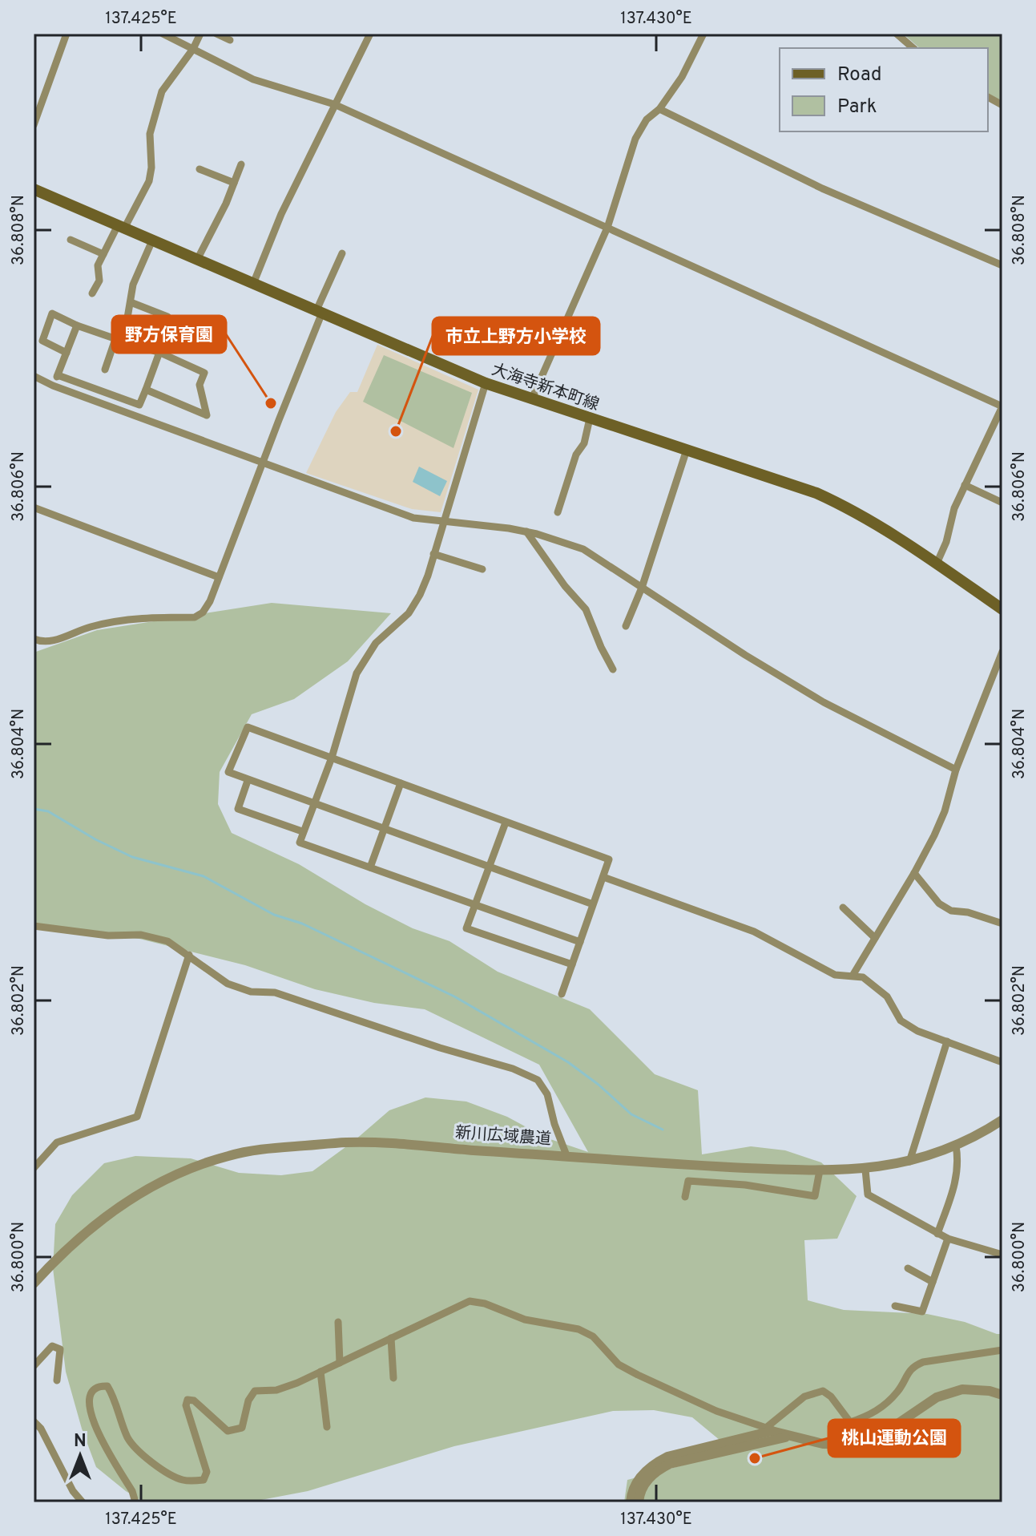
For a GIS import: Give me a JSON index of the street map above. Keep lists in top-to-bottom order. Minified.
{"streets":{"main road":["大海寺新本町線"],"street":["新川広域農道"]},"places":["野方保育園","市立上野方小学校","桃山運動公園"],"legend":["Road","Park"],"north":"top","coordinates":["137.425°E","137.430°E","36.808°N","36.806°N","36.804°N","36.802°N","36.800°N"]}
